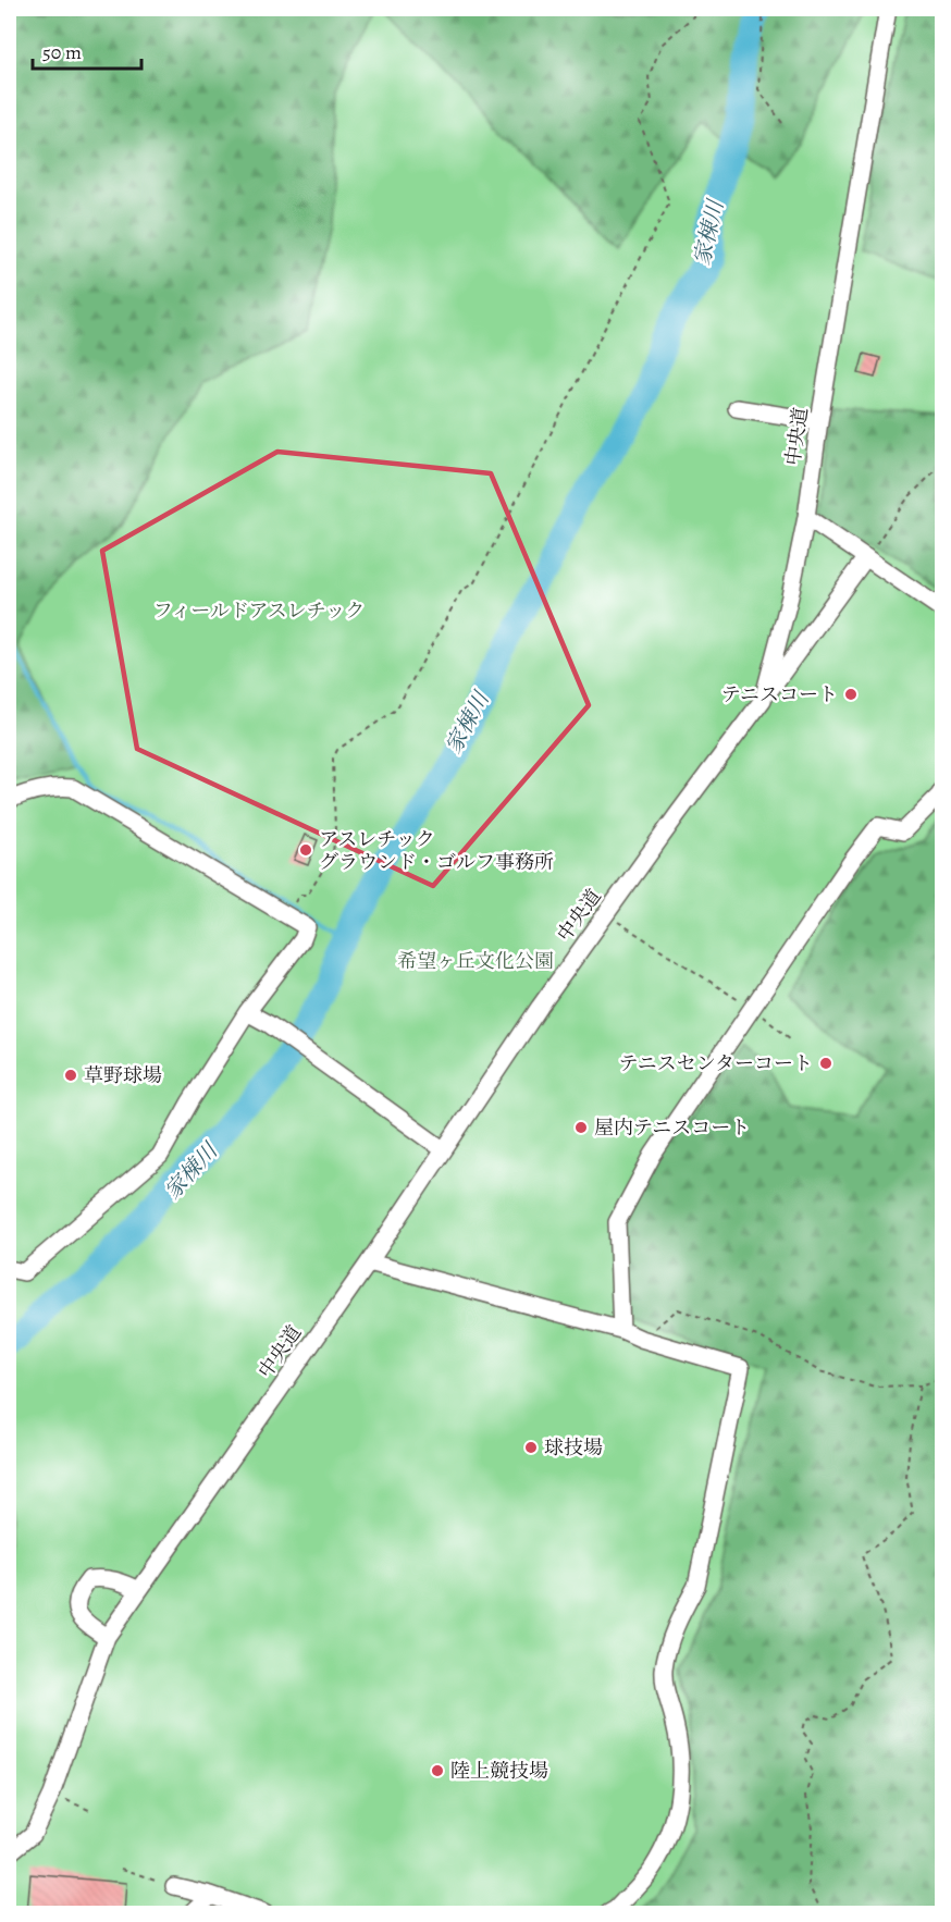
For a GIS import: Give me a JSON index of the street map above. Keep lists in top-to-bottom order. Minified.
{"streets":{"lane":["中央道"]},"water":["家棟川"],"parks":["フィールドアスレチック","希望ヶ丘文化公園"],"places":["テニスコート","アスレチック グラウンド・ゴルフ事務所","テニスセンターコート","草野球場","屋内テニスコート","球技場","陸上競技場"],"scale_bar":"50 m"}
